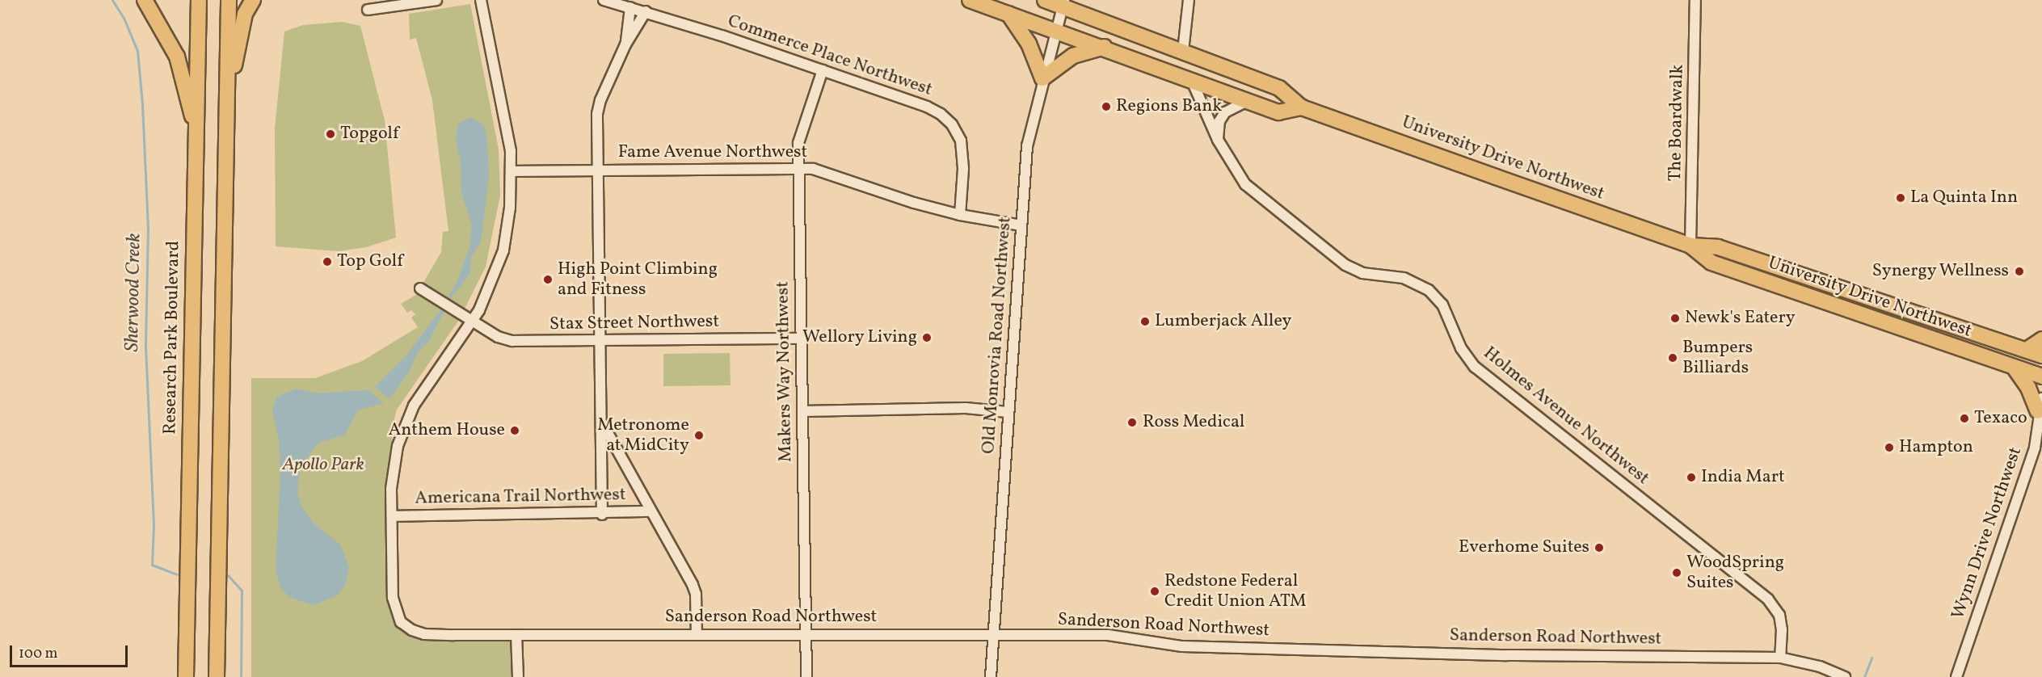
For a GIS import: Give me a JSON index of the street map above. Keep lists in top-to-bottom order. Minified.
{"streets":{"highway":["University Drive Northwest","Research Park Boulevard"],"street":["Commerce Place Northwest","The Boardwalk","Fame Avenue Northwest","Stax Street Northwest","Old Monrovia Road Northwest","Makers Way Northwest","Holmes Avenue Northwest","Americana Trail Northwest","Wynn Drive Northwest","Sanderson Road Northwest"]},"crossings":[["Commerce Place Northwest","Fame Avenue Northwest"],["Commerce Place Northwest","Makers Way Northwest"],["The Boardwalk","University Drive Northwest"],["Fame Avenue Northwest","Old Monrovia Road Northwest"],["Fame Avenue Northwest","Makers Way Northwest"],["Fame Avenue Northwest","Sanderson Road Northwest"],["University Drive Northwest","Old Monrovia Road Northwest"],["Stax Street Northwest","Makers Way Northwest"],["Stax Street Northwest","Sanderson Road Northwest"],["Old Monrovia Road Northwest","Sanderson Road Northwest"],["Makers Way Northwest","Sanderson Road Northwest"],["Holmes Avenue Northwest","Sanderson Road Northwest"],["Americana Trail Northwest","Sanderson Road Northwest"]],"water":["Sherwood Creek"],"parks":["Apollo Park"],"places":["Regions Bank","Topgolf","La Quinta Inn","Top Golf","Synergy Wellness","High Point Climbing and Fitness","Newk's Eatery","Lumberjack Alley","Wellory Living","Bumpers Billiards","Texaco","Ross Medical","Anthem House","Metronome at MidCity","Hampton","India Mart","Everhome Suites","WoodSpring Suites","Redstone Federal Credit Union ATM"],"scale_bar":"100 m"}
